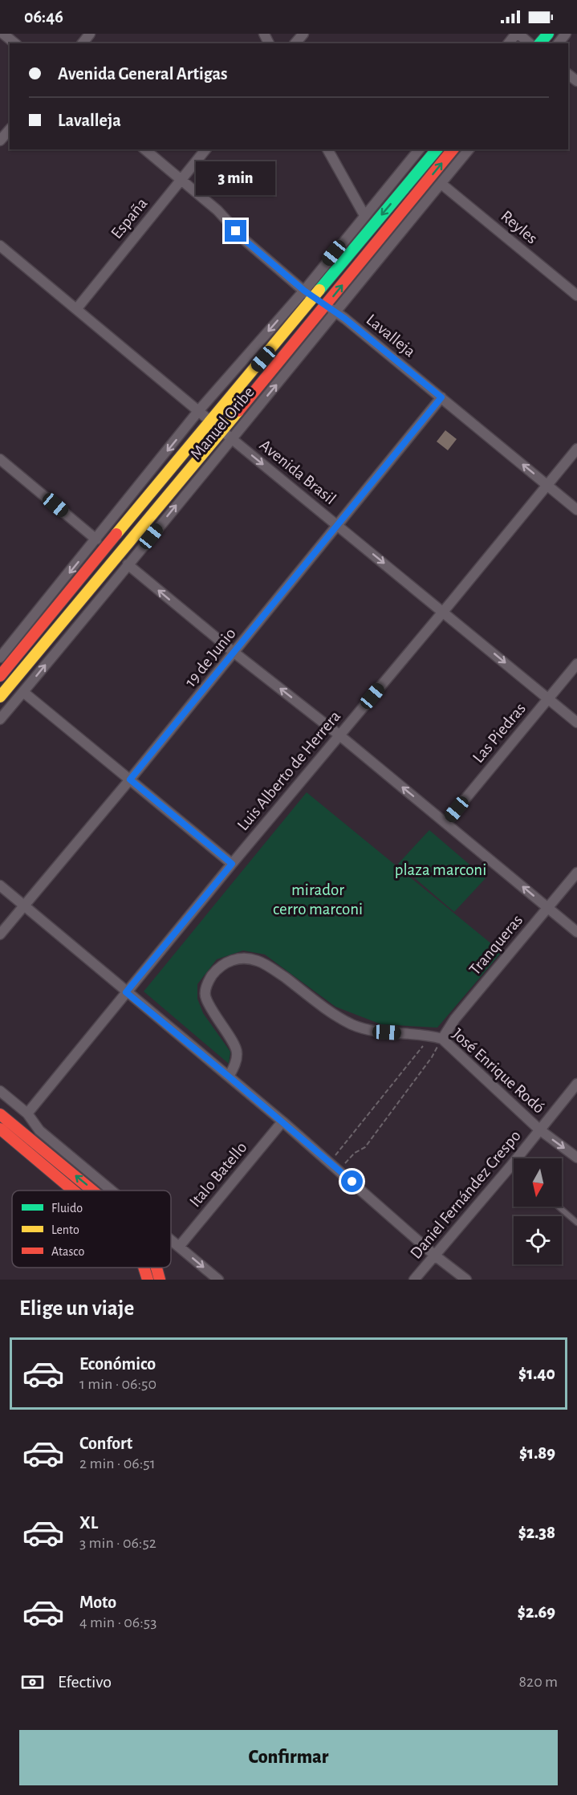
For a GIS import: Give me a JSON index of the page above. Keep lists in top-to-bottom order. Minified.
{"streets":{"highway":["Manuel Oribe"],"street":["España","Reyles","Lavalleja","Avenida Brasil","19 de Junio","Las Piedras","Luis Alberto de Herrera","Tranqueras","José Enrique Rodó","Italo Batello","Daniel Fernández Crespo"]},"crossings":[["España","Lavalleja"],["España","Avenida Brasil"],["Reyles","Manuel Oribe"],["Lavalleja","Manuel Oribe"],["Lavalleja","19 de Junio"],["Lavalleja","Luis Alberto de Herrera"],["Manuel Oribe","Avenida Brasil"],["Avenida Brasil","19 de Junio"],["Avenida Brasil","Las Piedras"],["Avenida Brasil","Luis Alberto de Herrera"],["Tranqueras","José Enrique Rodó"],["José Enrique Rodó","Daniel Fernández Crespo"]],"one_way":["Avenida Brasil"],"parks":["plaza marconi","mirador cerro marconi"],"legend":["Fluido","Lento","Atasco"],"north":"bottom","page":{"status":"06:46","banner":["Avenida General Artigas","Lavalleja"],"bubble":"3 min","heading":"Elige un viaje","list":[{"name":"Económico","note":"1 min · 06:50","value":"$1.40"},{"name":"Confort","note":"2 min · 06:51","value":"$1.89"},{"name":"XL","note":"3 min · 06:52","value":"$2.38"},{"name":"Moto","note":"4 min · 06:53","value":"$2.69"}],"pay":["Efectivo","820 m"],"buttons":"Confirmar"}}
